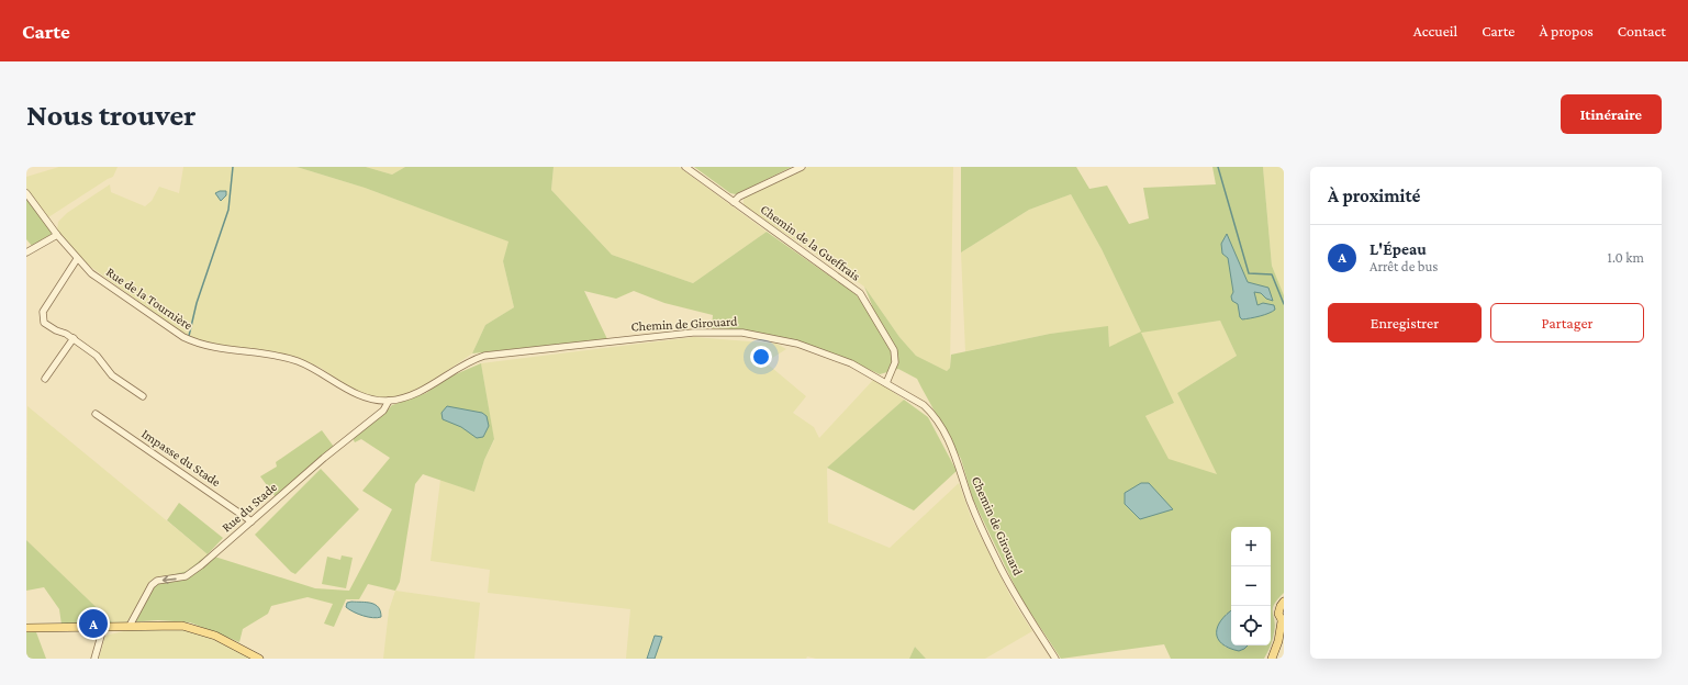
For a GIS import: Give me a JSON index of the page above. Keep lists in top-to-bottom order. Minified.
{"streets":{"street":["Chemin de la Gueffrais","Rue de la Tournière","Chemin de Girouard","Impasse du Stade","Rue du Stade"]},"crossings":[["Chemin de la Gueffrais","Chemin de Girouard"],["Rue de la Tournière","Chemin de Girouard"],["Chemin de Girouard","Rue du Stade"],["Impasse du Stade","Rue du Stade"]],"one_way":["Rue du Stade"],"page":{"header":"Carte","nav":["Accueil","Carte","À propos","Contact"],"buttons":["Itinéraire",["Enregistrer","Partager"]],"title":"Nous trouver","heading":"À proximité","list":[{"mark":"A","name":"L'Épeau","note":"Arrêt de bus","value":"1.0 km"}],"map_buttons":["+","−"],"pins":"A"}}
